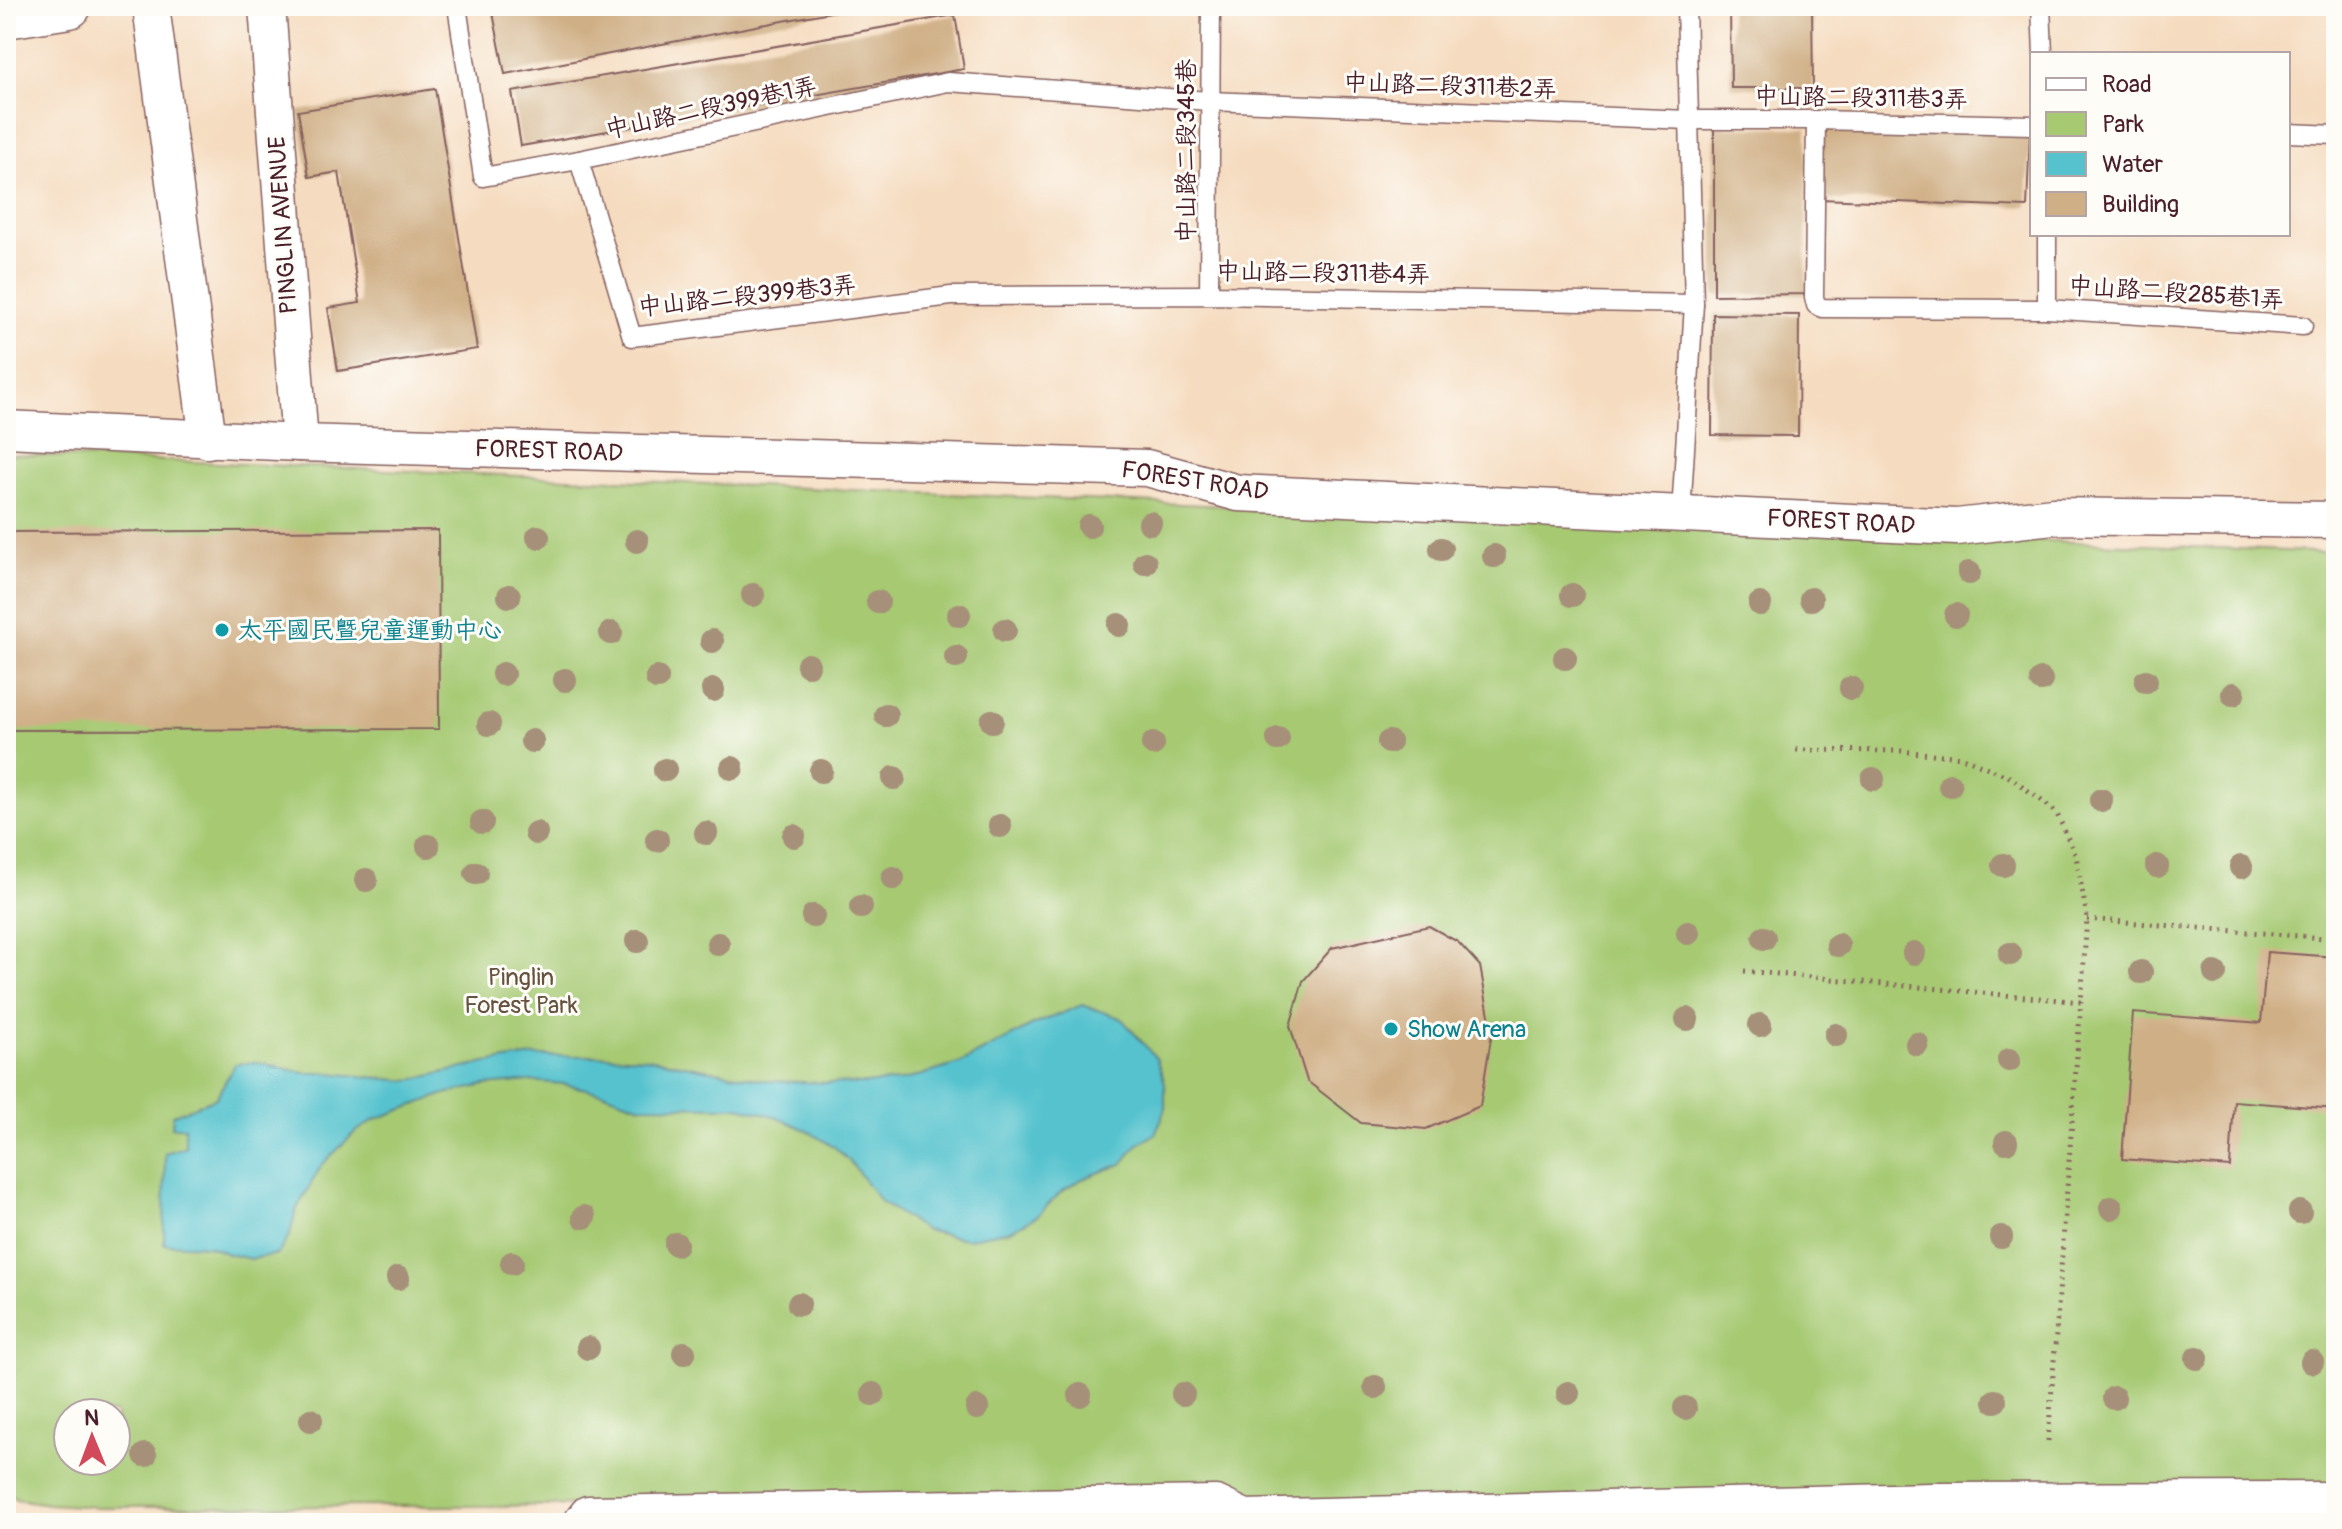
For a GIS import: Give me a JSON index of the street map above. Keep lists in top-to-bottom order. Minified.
{"streets":{"street":["PINGLIN AVENUE","FOREST ROAD"],"lane":["中山路二段311巷2弄","中山路二段311巷3弄","中山路二段399巷1弄","中山路二段345巷","中山路二段311巷4弄","中山路二段285巷1弄","中山路二段399巷3弄"]},"crossings":[["中山路二段311巷2弄","中山路二段311巷3弄"],["中山路二段311巷2弄","中山路二段399巷1弄"],["中山路二段311巷2弄","中山路二段345巷"],["中山路二段311巷3弄","中山路二段285巷1弄"],["中山路二段399巷1弄","中山路二段345巷"],["中山路二段399巷1弄","中山路二段399巷3弄"],["中山路二段345巷","中山路二段311巷4弄"],["PINGLIN AVENUE","FOREST ROAD"],["中山路二段311巷4弄","中山路二段399巷3弄"]],"parks":["Pinglin Forest Park"],"places":["太平國民暨兒童運動中心","Show Arena"],"legend":["Road","Park","Water","Building"],"north":"top"}
